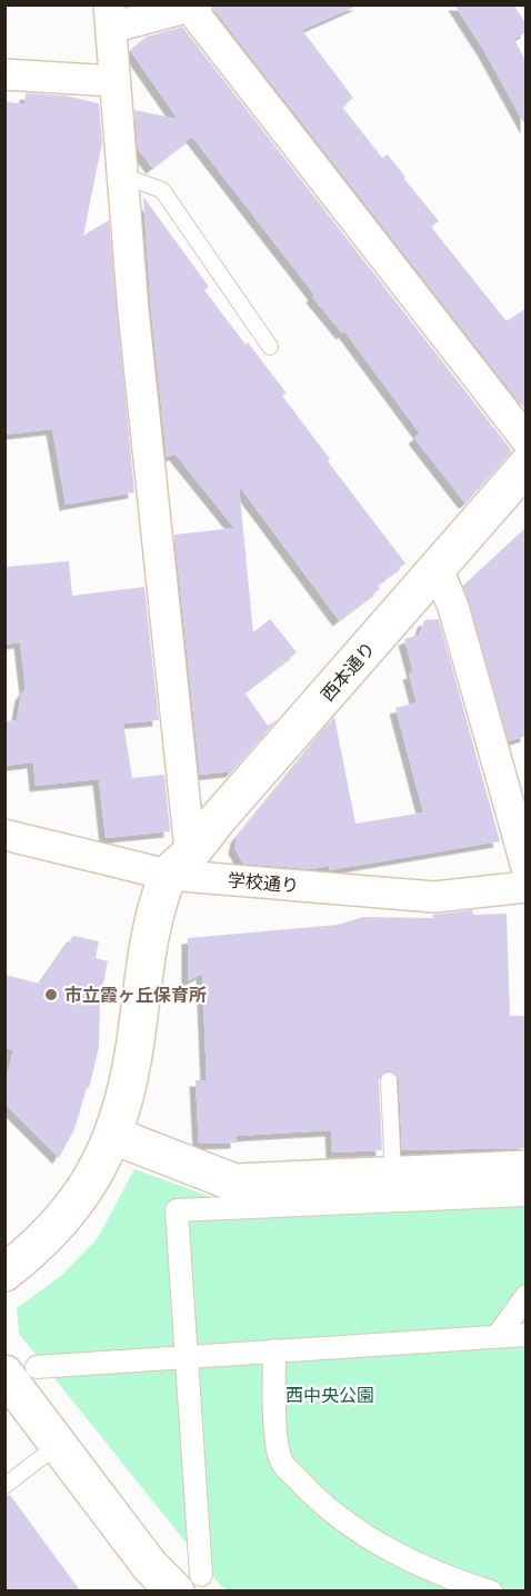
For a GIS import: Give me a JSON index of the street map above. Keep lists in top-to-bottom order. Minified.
{"streets":{"street":["西本通り","学校通り"]},"crossings":[["西本通り","学校通り"]],"parks":["西中央公園"],"places":["市立霞ヶ丘保育所"]}
